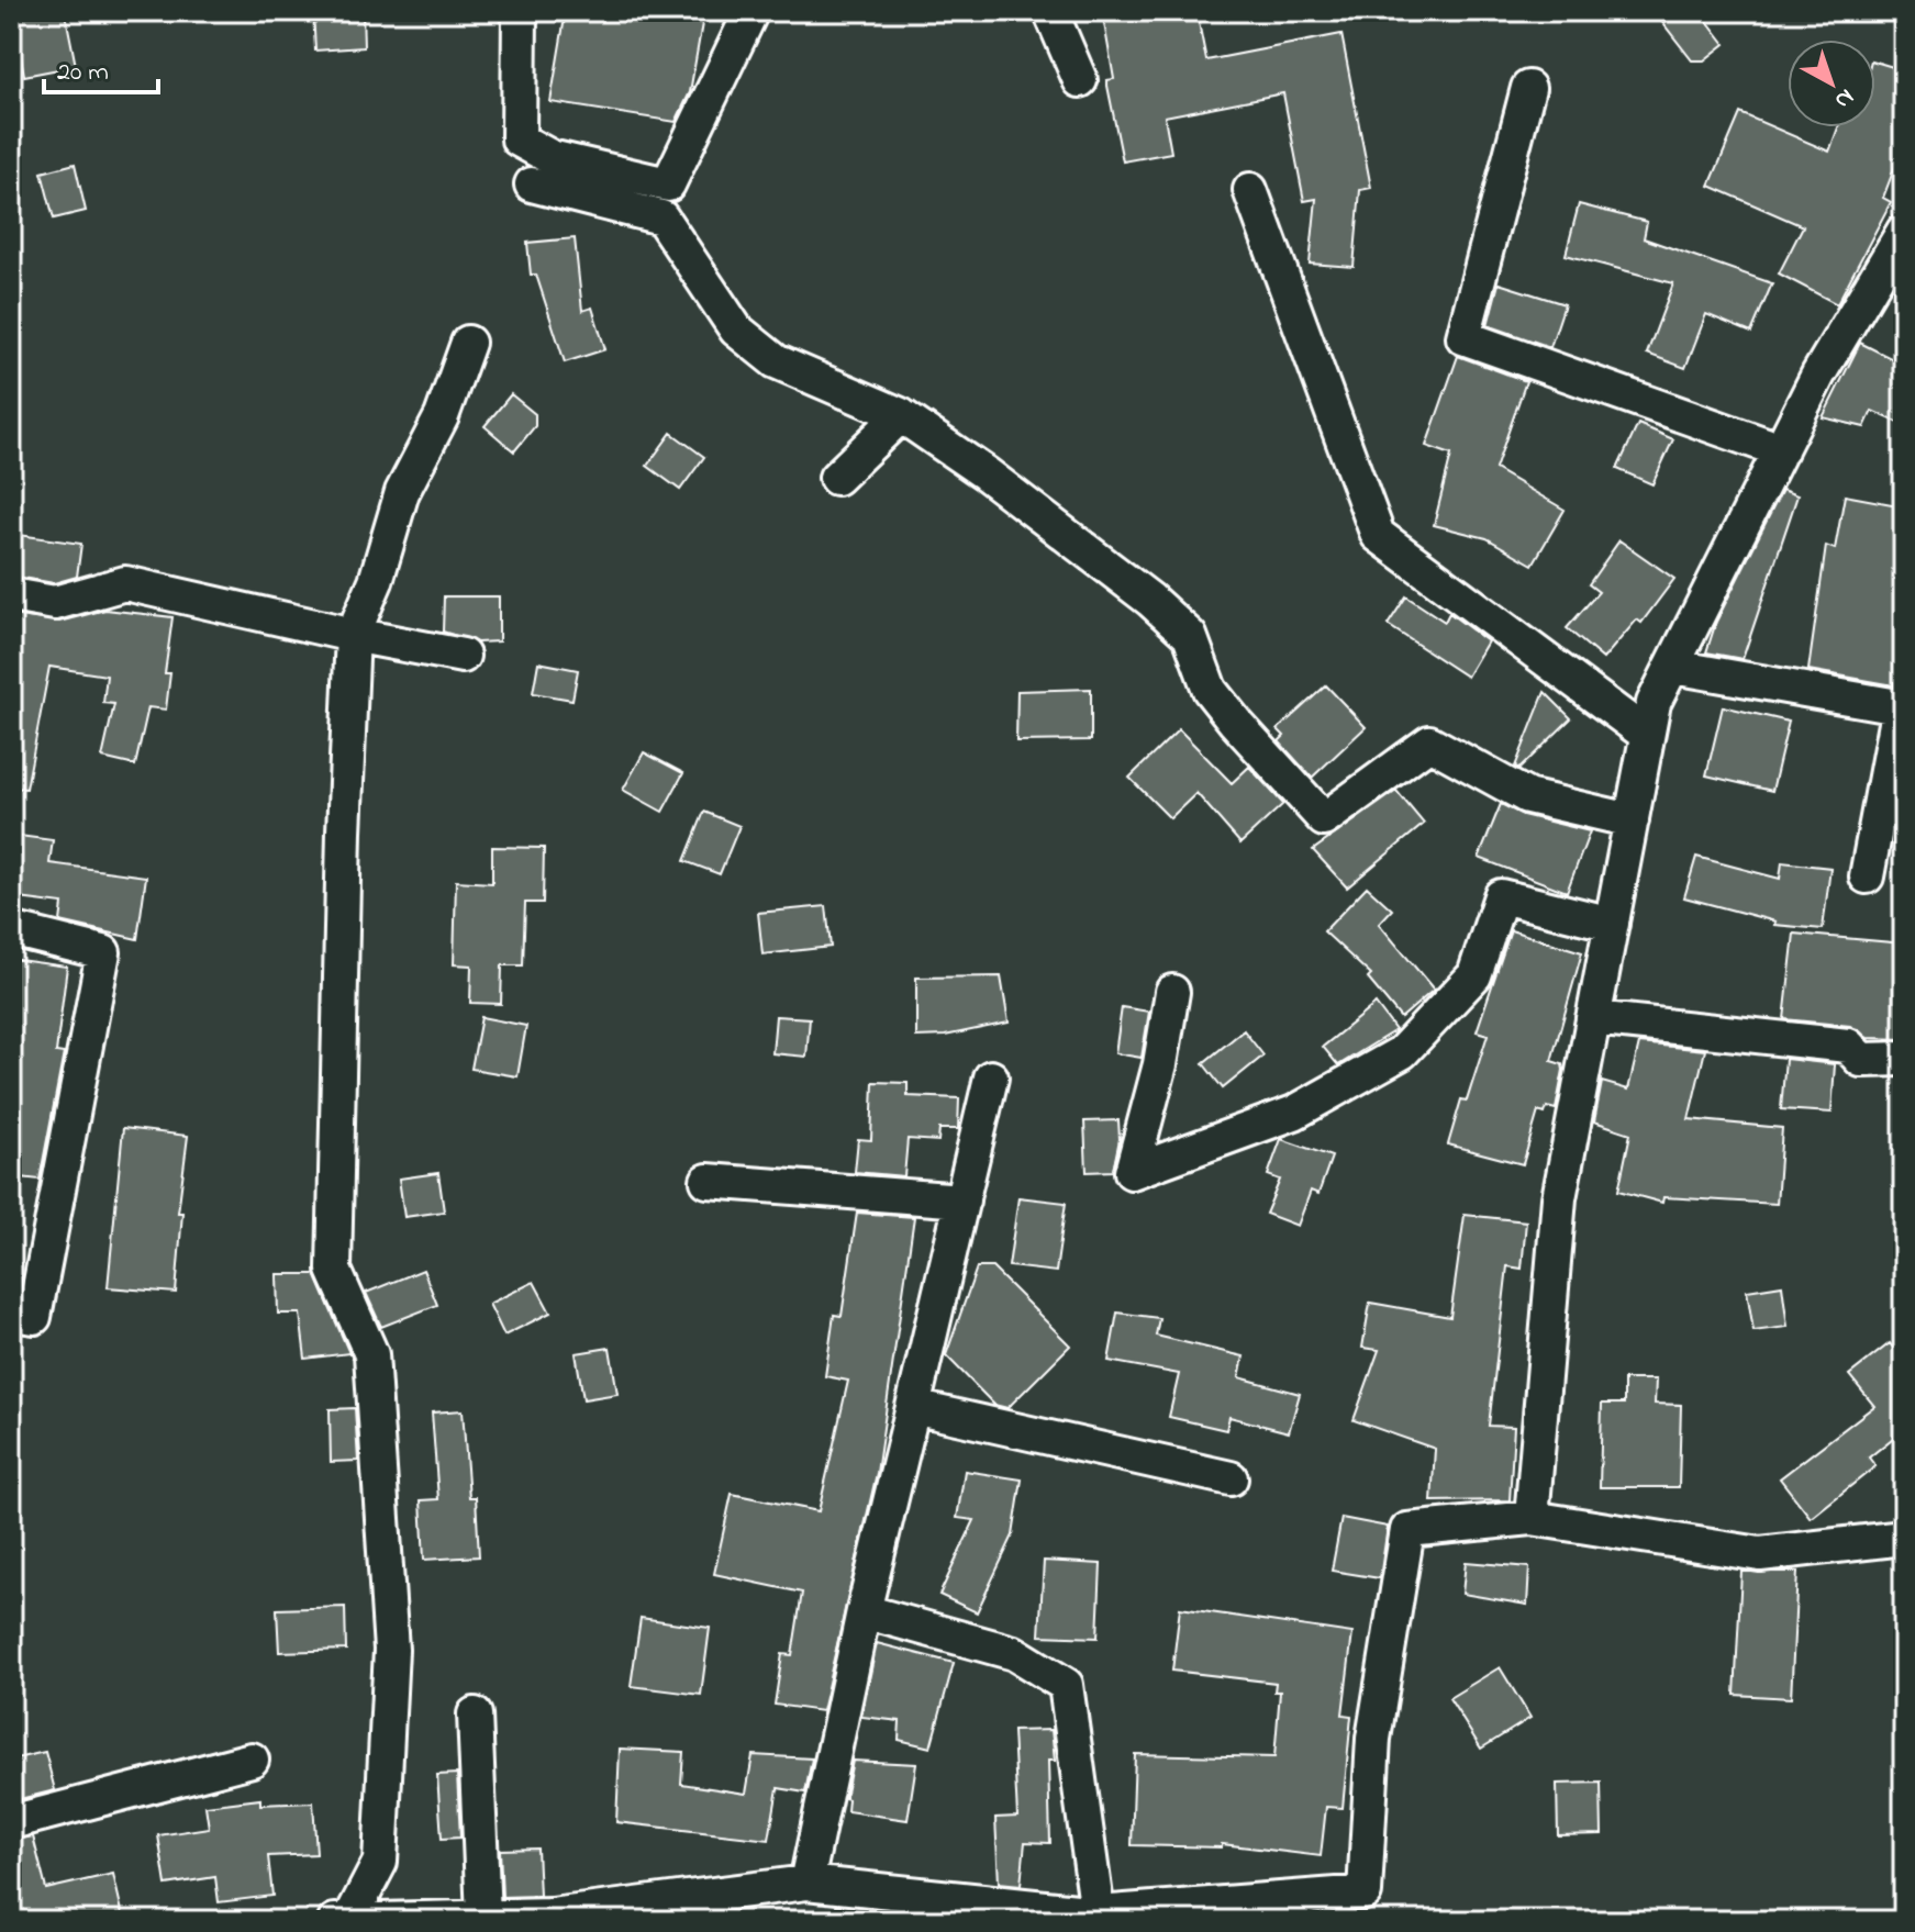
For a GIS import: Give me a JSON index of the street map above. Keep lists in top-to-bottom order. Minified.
{"scale_bar":"20 m","north":"bottom right"}
